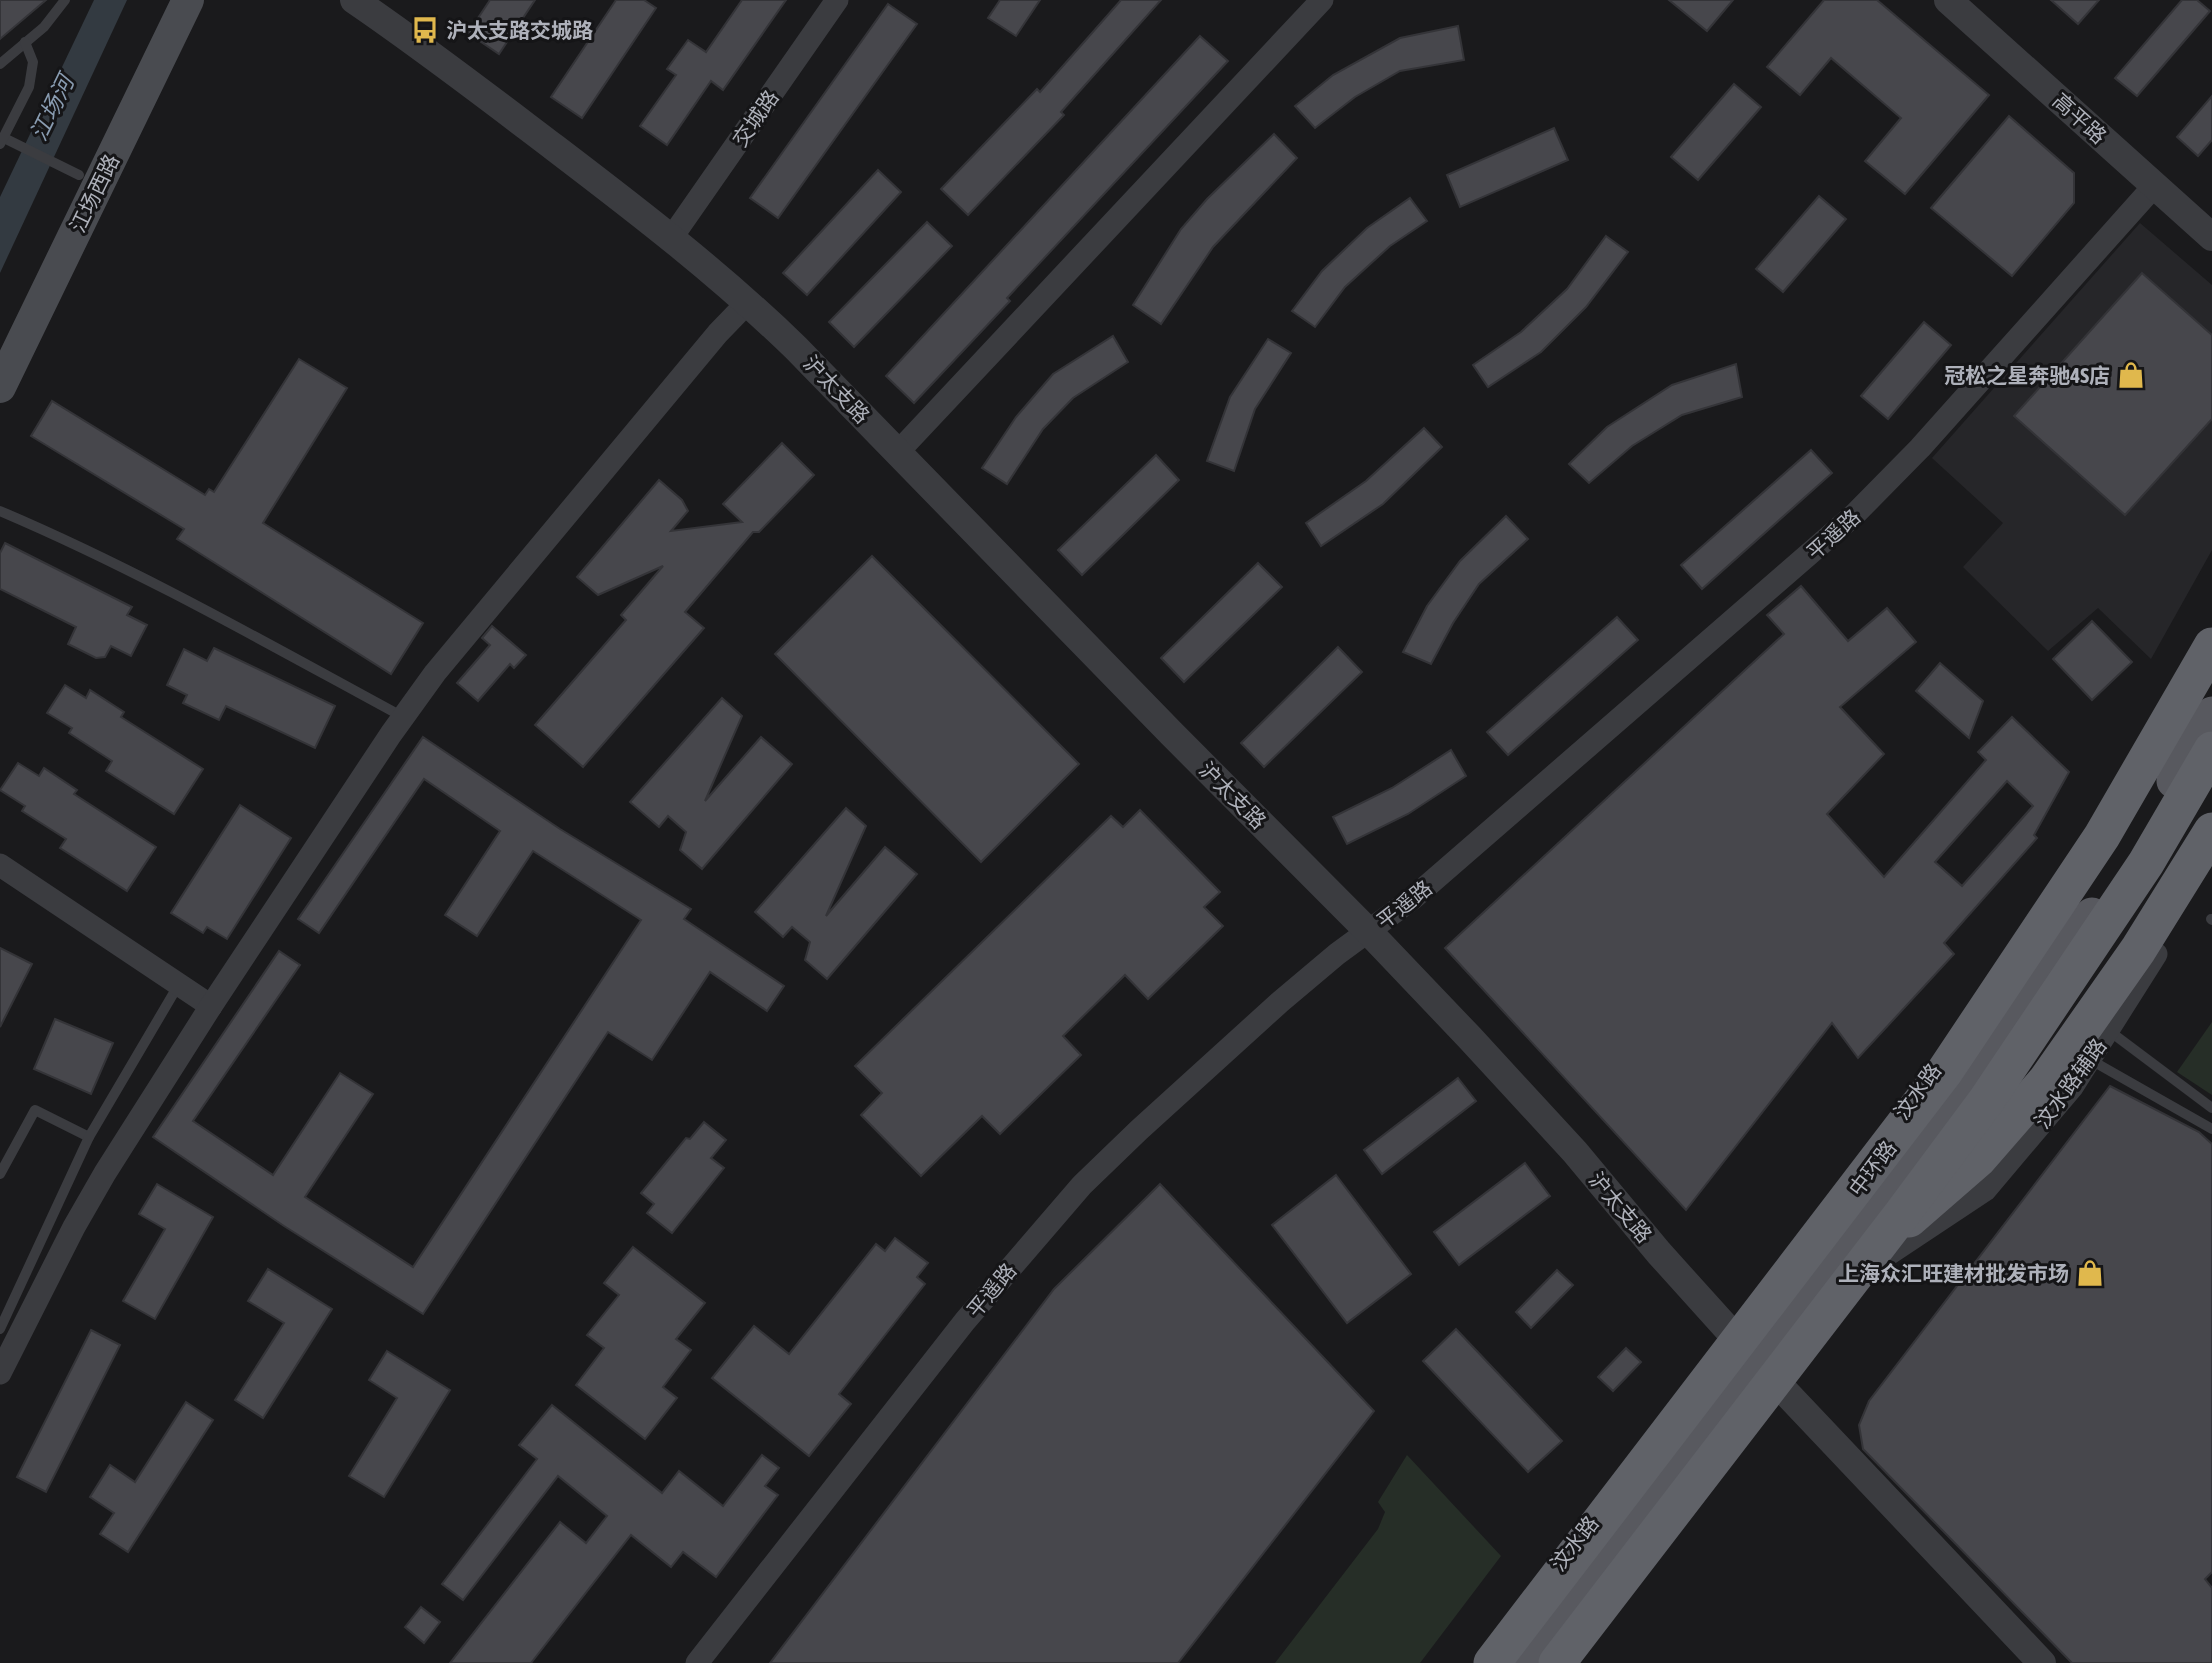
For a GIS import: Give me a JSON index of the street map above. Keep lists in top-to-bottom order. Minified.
{"streets":{"highway":["中环路"],"main road":["江场西路","汶水路"],"street":["交城路","高平路","沪太支路","平遥路","汶水路辅路"]},"crossings":[["交城路","沪太支路"],["高平路","平遥路"],["沪太支路","平遥路"],["沪太支路","汶水路"],["汶水路辅路","汶水路"]],"water":["江场河"],"places":{"bus stop":["沪太支路交城路"],"shop":["冠松之星奔驰4S店","上海众汇旺建材批发市场"]}}
